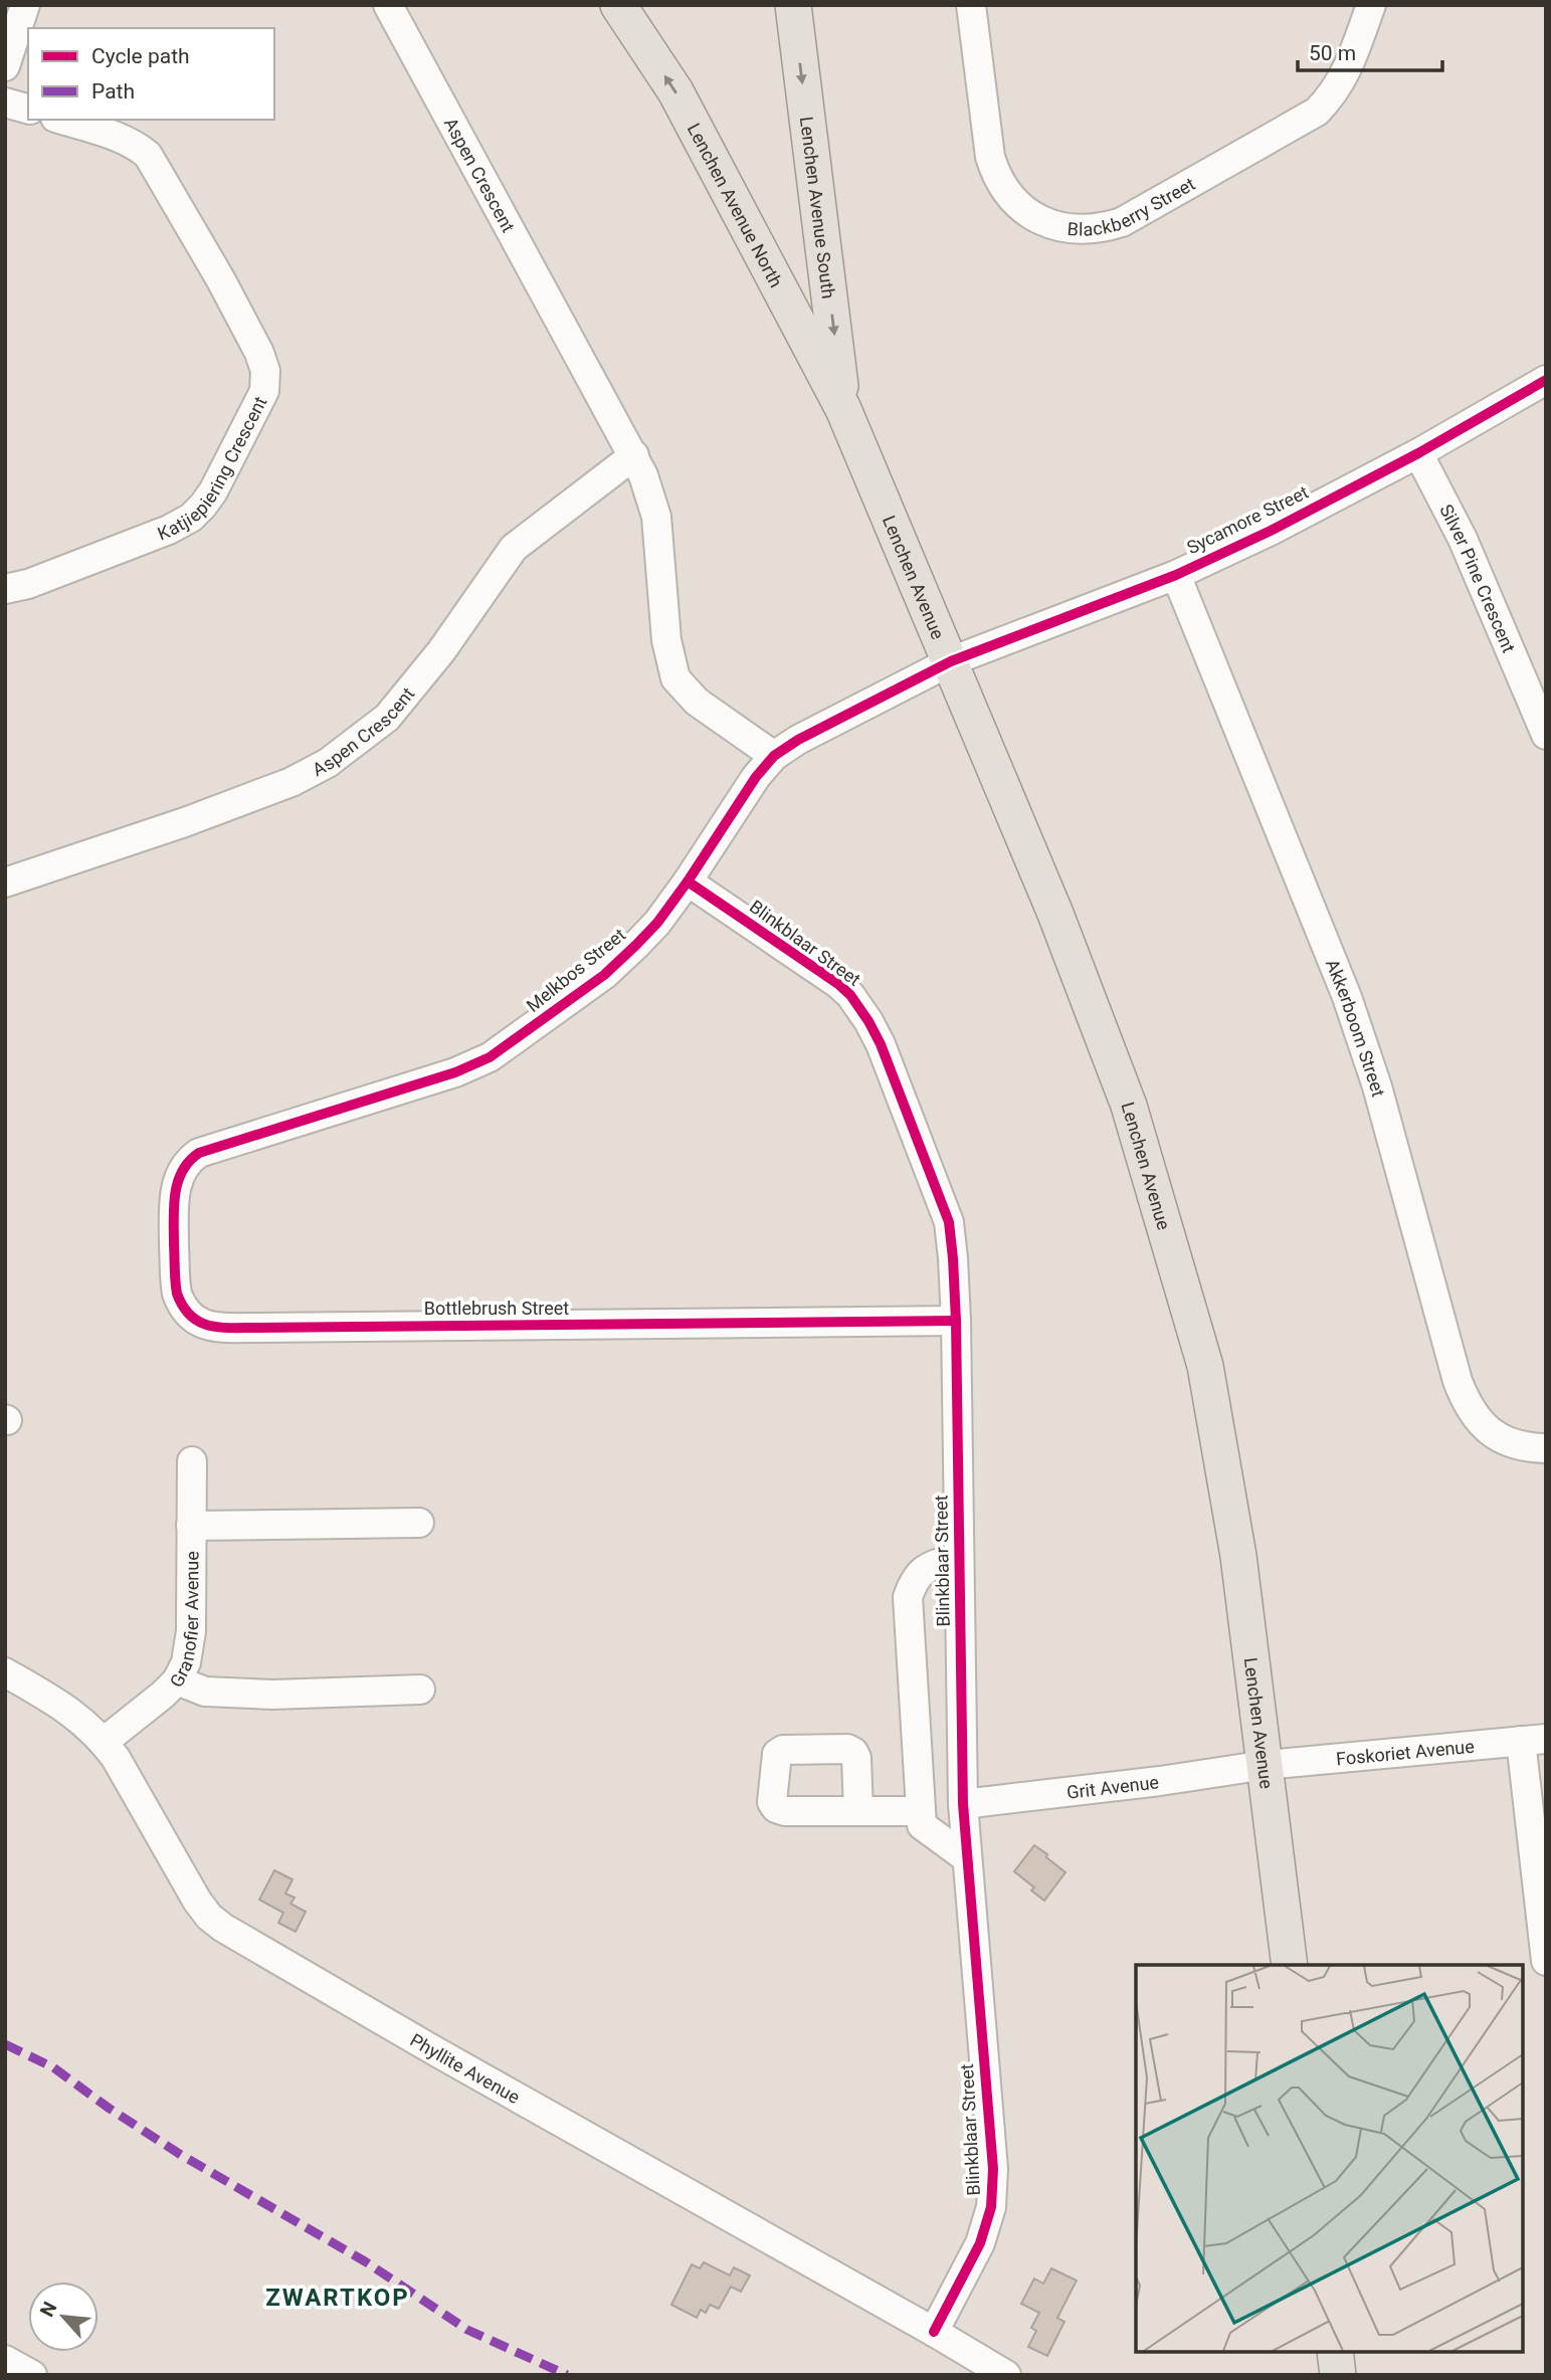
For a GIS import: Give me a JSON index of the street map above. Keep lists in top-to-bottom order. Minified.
{"streets":{"main road":["Lenchen Avenue North","Lenchen Avenue South","Lenchen Avenue"],"street":["Aspen Crescent","Blackberry Street","Katjiepiering Crescent","Sycamore Street","Silver Pine Crescent","Blinkblaar Street","Melkbos Street","Akkerboom Street","Bottlebrush Street","Granofier Avenue","Foskoriet Avenue","Grit Avenue","Phyllite Avenue"]},"crossings":[["Aspen Crescent","Melkbos Street"],["Lenchen Avenue North","Lenchen Avenue South"],["Lenchen Avenue North","Lenchen Avenue"],["Lenchen Avenue South","Lenchen Avenue"],["Sycamore Street","Lenchen Avenue"],["Sycamore Street","Silver Pine Crescent"],["Sycamore Street","Melkbos Street"],["Sycamore Street","Akkerboom Street"],["Lenchen Avenue","Melkbos Street"],["Lenchen Avenue","Foskoriet Avenue"],["Lenchen Avenue","Grit Avenue"],["Blinkblaar Street","Melkbos Street"],["Blinkblaar Street","Bottlebrush Street"],["Blinkblaar Street","Grit Avenue"],["Blinkblaar Street","Phyllite Avenue"],["Melkbos Street","Bottlebrush Street"],["Granofier Avenue","Phyllite Avenue"],["Foskoriet Avenue","Grit Avenue"]],"one_way":["Lenchen Avenue North","Lenchen Avenue South"],"districts":["ZWARTKOP"],"legend":["Cycle path","Path"],"scale_bar":"50 m","north":"top left"}
